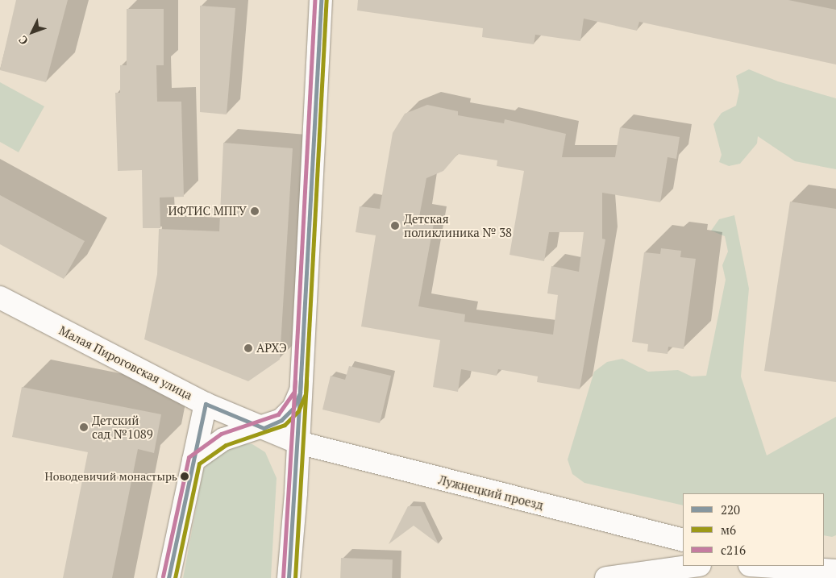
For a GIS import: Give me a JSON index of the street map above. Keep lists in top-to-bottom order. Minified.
{"streets":{"street":["Малая Пироговская улица","Лужнецкий проезд"]},"crossings":[["Малая Пироговская улица","Лужнецкий проезд"]],"places":["ИФТИС МПГУ","Детская поликлиника № 38","АРХЭ","Детский сад №1089","Новодевичий монастырь"],"lines":["transit line 220","transit line м6","transit line с216"],"legend":["220","м6","с216"],"north":"bottom left"}
